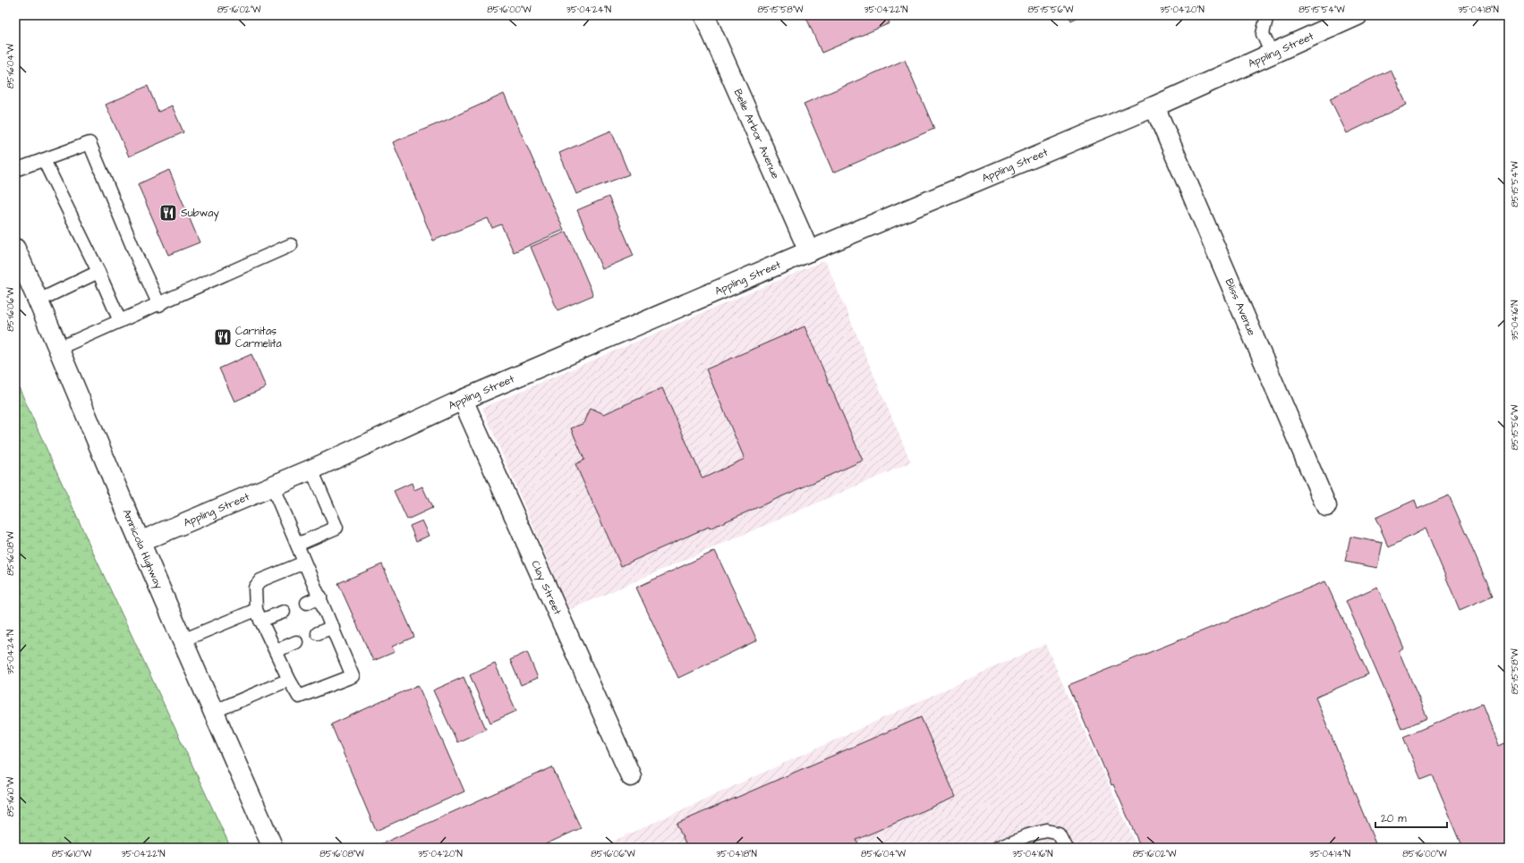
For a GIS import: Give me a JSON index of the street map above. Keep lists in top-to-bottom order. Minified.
{"streets":{"street":["Appling Street","Belle Arbor Avenue","Bliss Avenue","Amnicola Highway","Clay Street"]},"crossings":[["Appling Street","Belle Arbor Avenue"],["Appling Street","Bliss Avenue"],["Appling Street","Amnicola Highway"],["Appling Street","Clay Street"]],"places":{"restaurant":["Subway","Carnitas Carmelita"]},"scale_bar":"20 m","coordinates":["85°16'02\"W","85°16'00\"W","35°04'24\"N","85°15'58\"W","35°04'22\"N","85°15'56\"W","35°04'20\"N","85°15'54\"W","35°04'18\"N","85°16'04\"W","85°16'06\"W","35°04'16\"N","85°16'08\"W","85°16'10\"W","35°04'14\"N"]}
